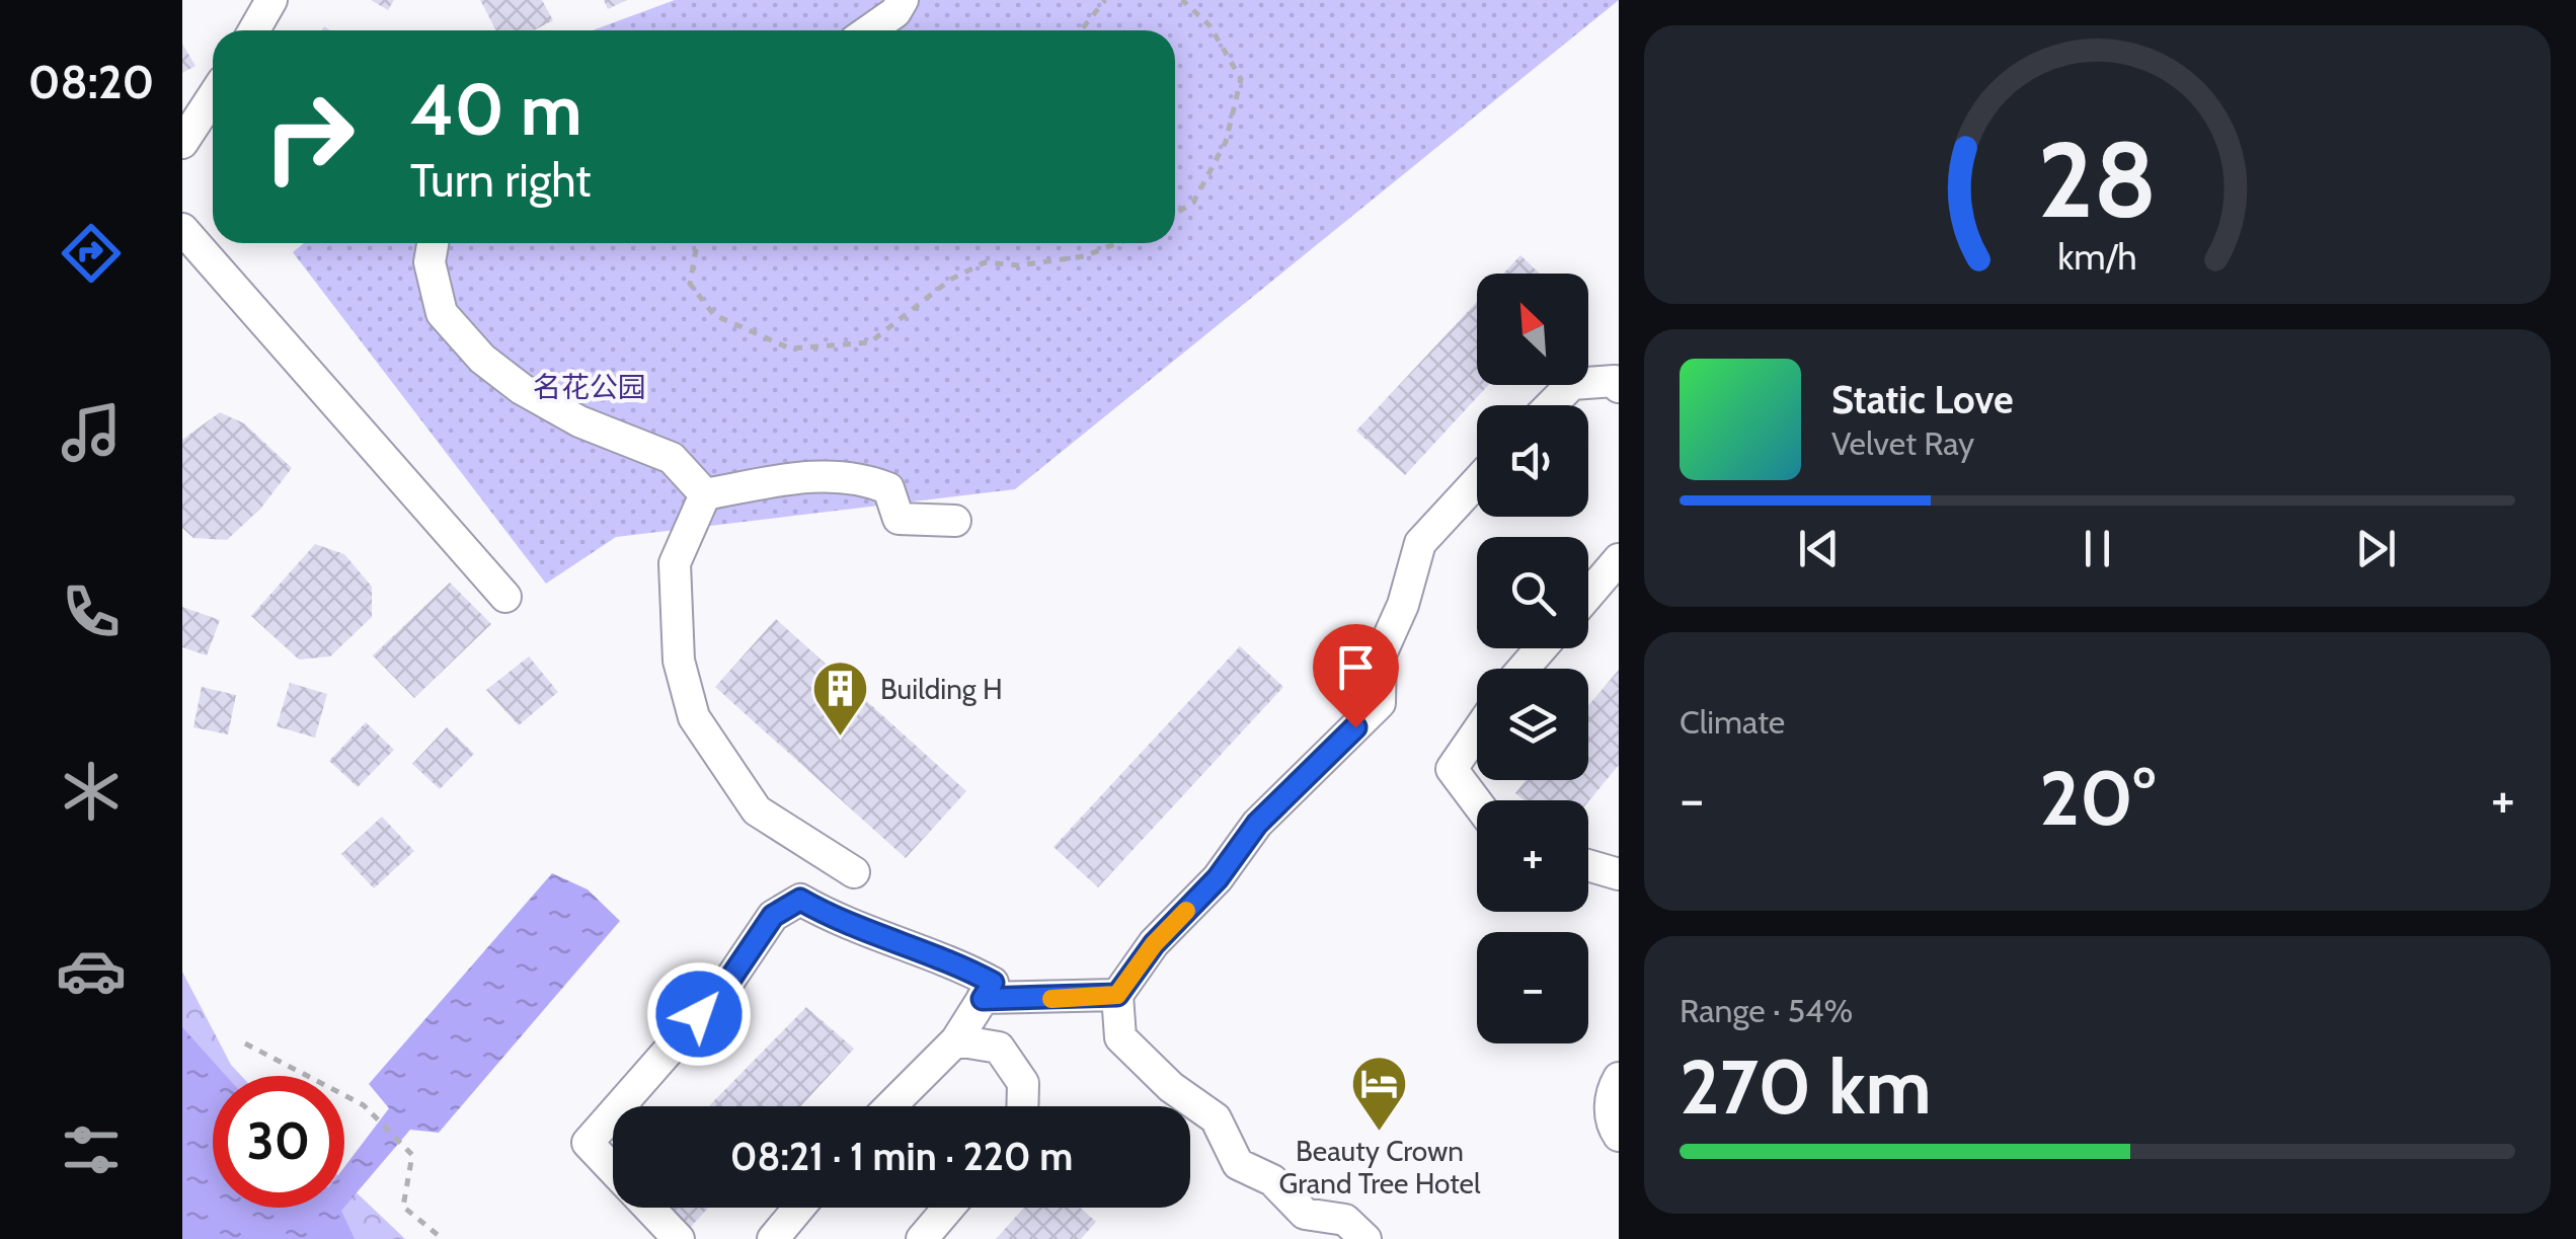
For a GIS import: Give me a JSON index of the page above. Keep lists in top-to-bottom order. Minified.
{"parks":["名花公园"],"places":{"building":["Building H"],"hotel":["Beauty Crown Grand Tree Hotel"]},"north":"top left","page":{"tabs":"08:20","turn":["40 m","Turn right"],"map_buttons":["+","−"],"song":["Static Love","Velvet Ray"],"tile":["Climate",["Range · 54%","270 km"]],"heat":["−","20°","+"],"limit":"30","trip":"08:21 · 1 min · 220 m","gauge":["28","km/h"]}}
